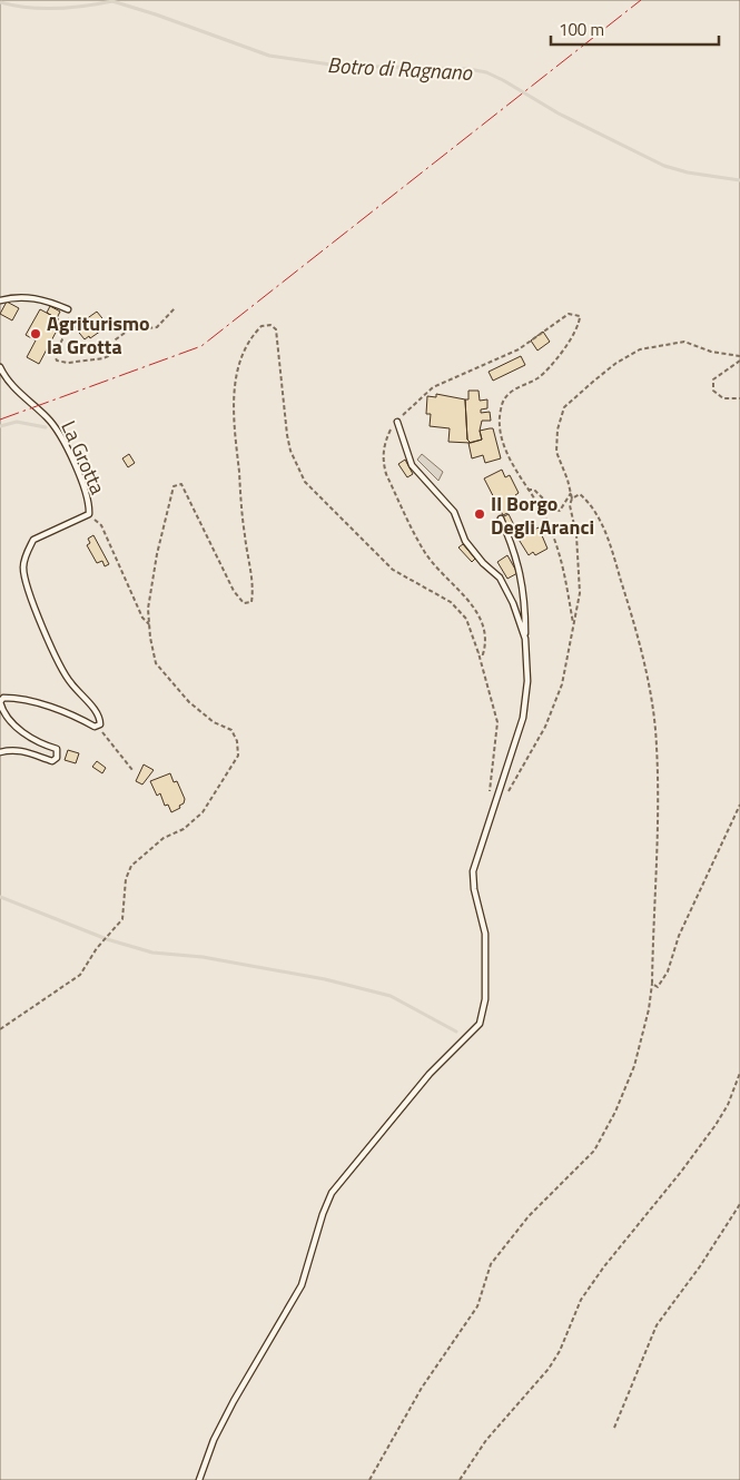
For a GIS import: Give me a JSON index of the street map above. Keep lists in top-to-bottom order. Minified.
{"streets":{"lane":["La Grotta"]},"water":["Botro di Ragnano"],"places":["Agriturismo la Grotta","Il Borgo Degli Aranci"],"scale_bar":"100 m"}
